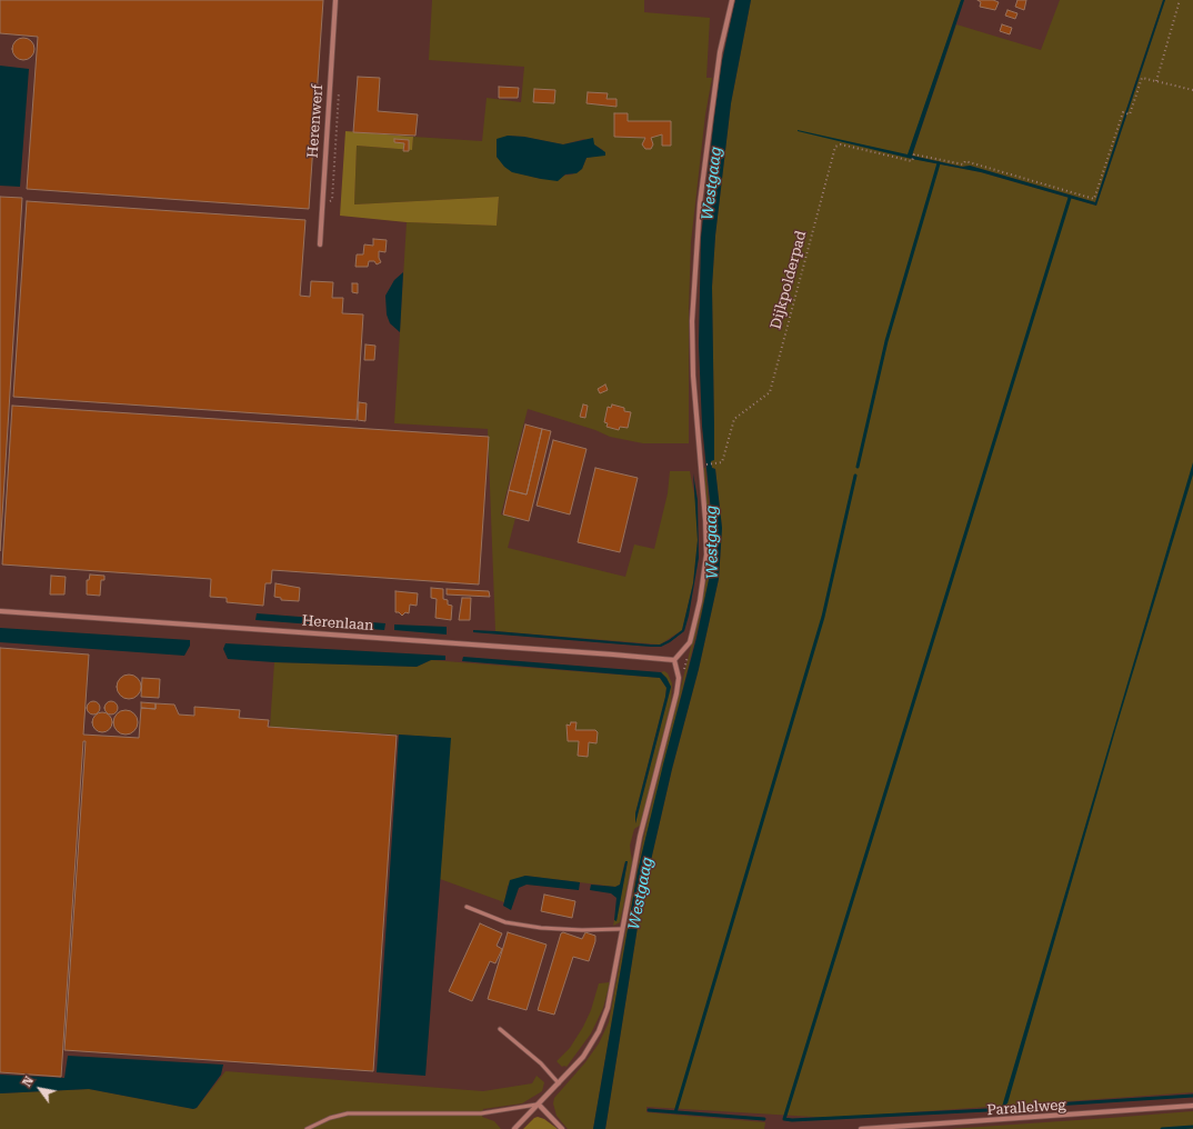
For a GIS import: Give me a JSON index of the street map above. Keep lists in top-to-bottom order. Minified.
{"streets":{"street":["Herenwerf","Herenlaan","Parallelweg"],"path":["Dijkpolderpad"]},"water":["Westgaag"],"north":"top left"}
